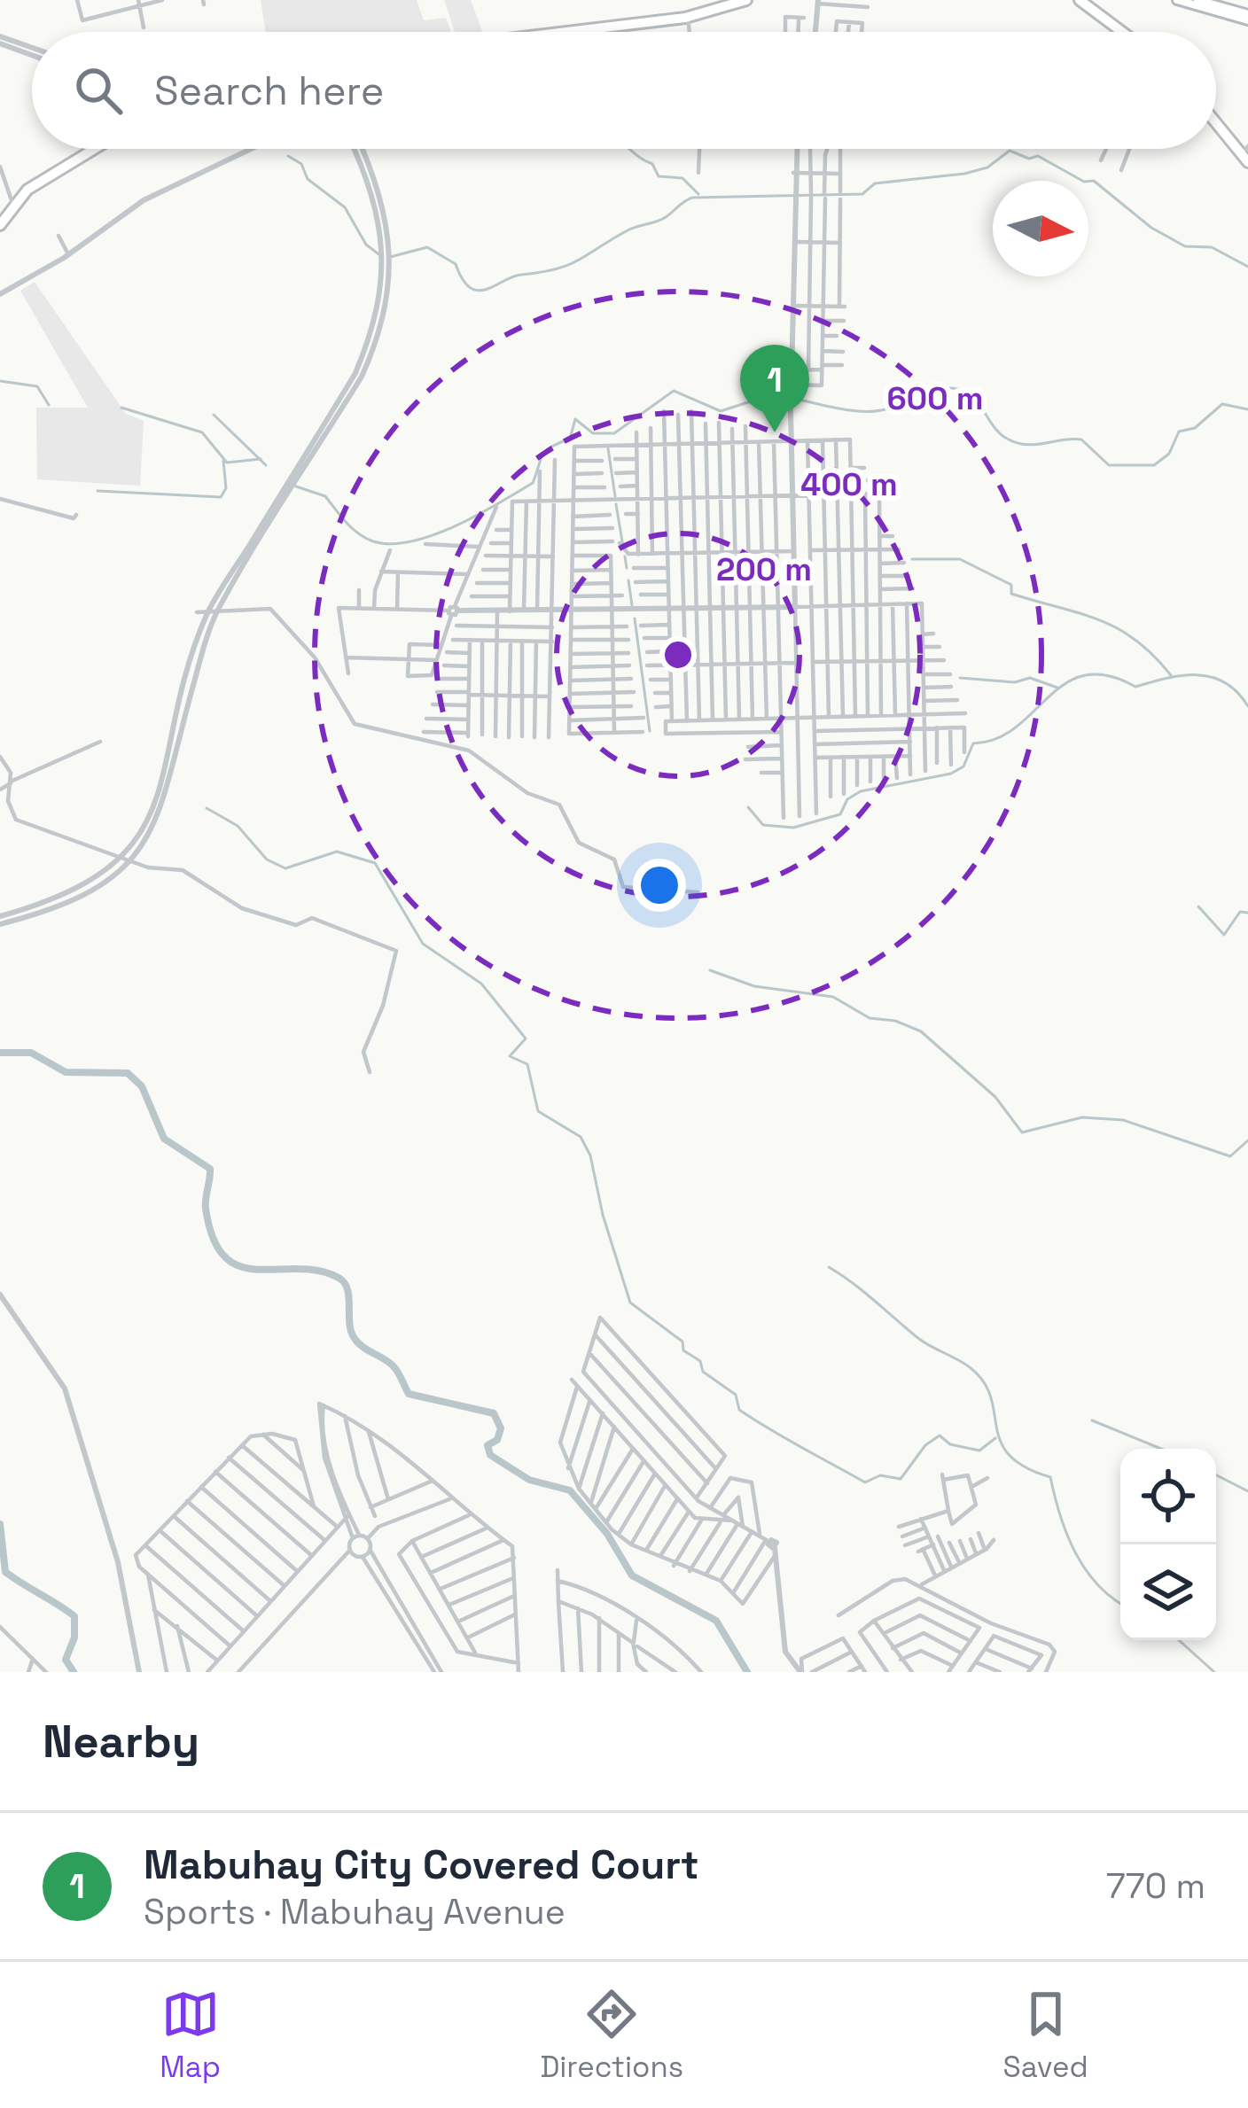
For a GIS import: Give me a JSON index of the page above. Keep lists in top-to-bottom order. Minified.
{"north":"right","page":{"search":"Search here","pins":"1","heading":"Nearby","list":[{"mark":"1","name":"Mabuhay City Covered Court","note":"Sports · Mabuhay Avenue","value":"770 m"}],"nav":["Map","Directions","Saved"]},"rings":["600 m","400 m","200 m"]}
